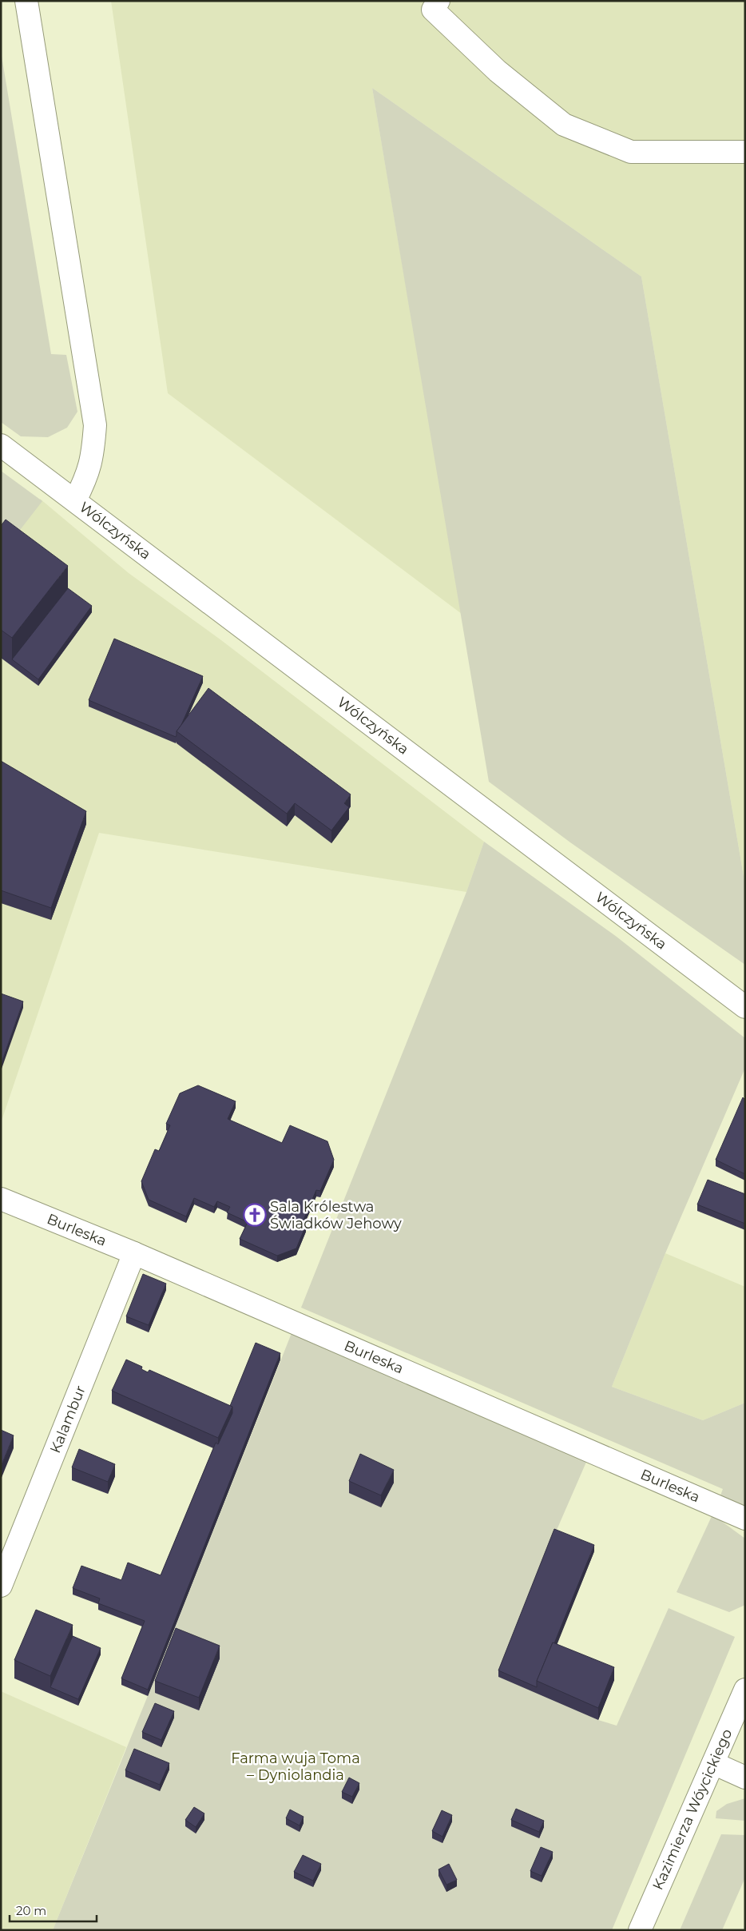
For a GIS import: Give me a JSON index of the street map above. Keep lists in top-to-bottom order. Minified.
{"streets":{"street":["Wólczyńska","Burleska","Kalambur","Kazimierza Wóycickiego"]},"crossings":[["Burleska","Kalambur"]],"parks":["Farma wuja Toma – Dyniolandia"],"places":{"church":["Sala Królestwa Świadków Jehowy"]},"scale_bar":"20 m"}
